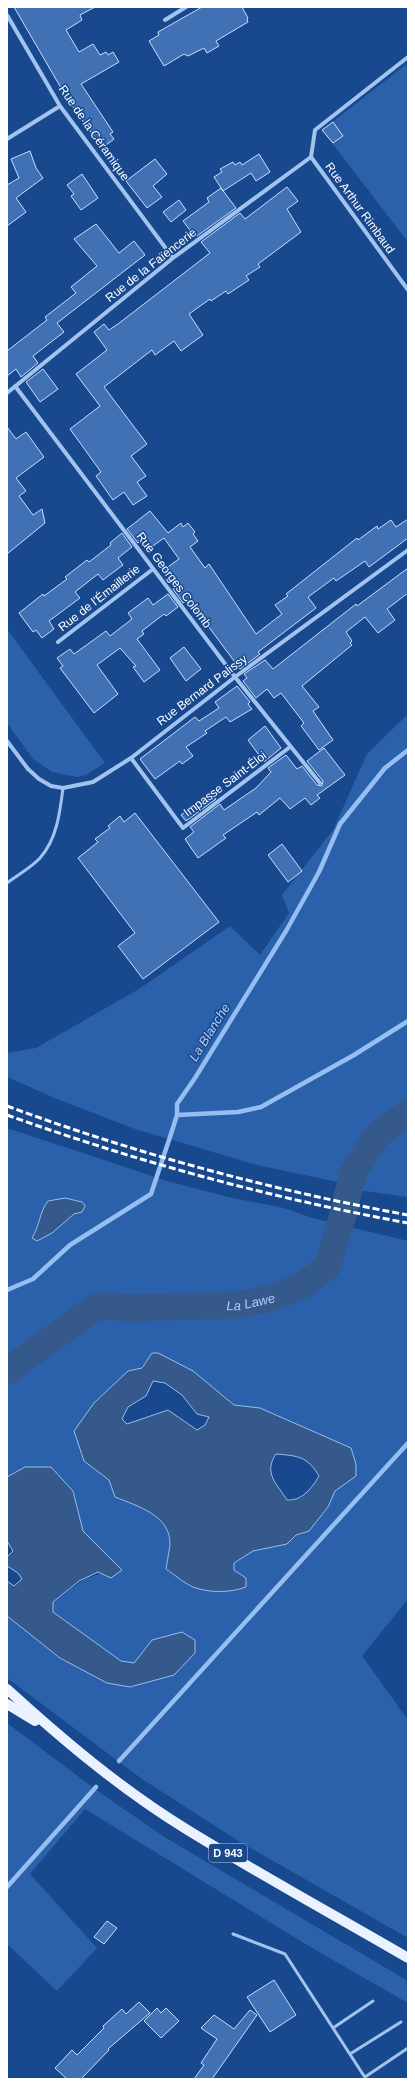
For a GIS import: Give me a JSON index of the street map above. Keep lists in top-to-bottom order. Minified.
{"streets":{"main road":["D 943"],"street":["Rue de la Céramique","Rue Arthur Rimbaud","Rue de la Faïencerie","Rue Georges Colomb","Rue de l'Émaillerie","Rue Bernard Palissy","Impasse Saint-Éloi"]},"crossings":[["Rue de la Céramique","Rue de la Faïencerie"],["Rue Arthur Rimbaud","Rue de la Faïencerie"],["Rue de la Faïencerie","Rue Georges Colomb"],["Rue Georges Colomb","Rue de l'Émaillerie"],["Rue Georges Colomb","Rue Bernard Palissy"],["Rue Georges Colomb","Impasse Saint-Éloi"],["Rue Bernard Palissy","Impasse Saint-Éloi"]],"water":["La Blanche","La Lawe"]}
